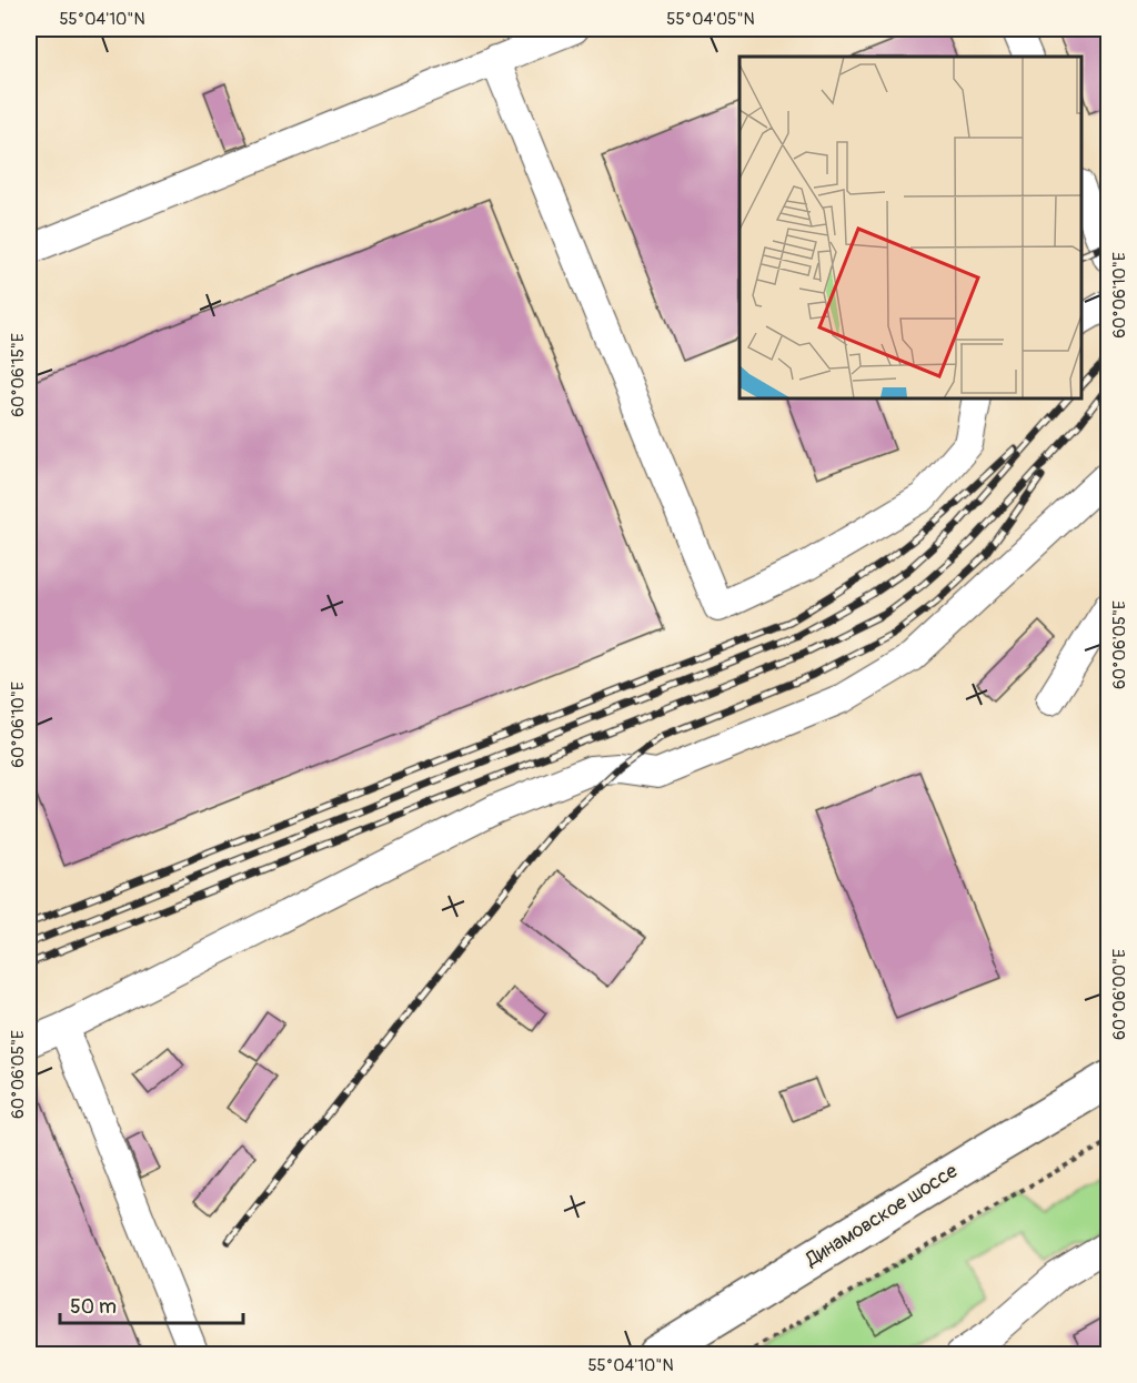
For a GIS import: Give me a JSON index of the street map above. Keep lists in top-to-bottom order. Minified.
{"streets":{"main road":["Динамовское шоссе"]},"scale_bar":"50 m","coordinates":["55°04'10\"N","55°04'05\"N","60°06'10\"E","60°06'15\"E","60°06'05\"E","60°06'00\"E"]}
